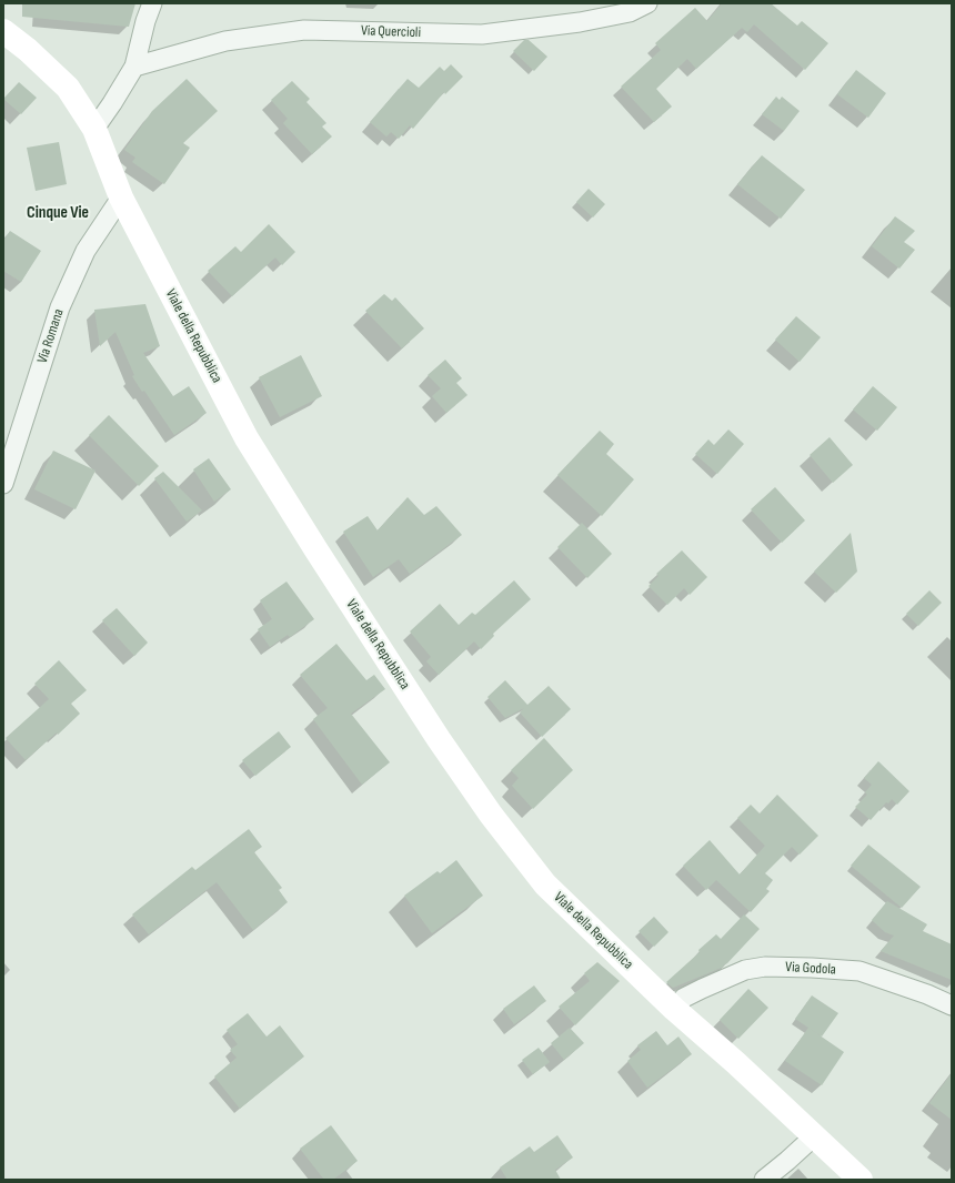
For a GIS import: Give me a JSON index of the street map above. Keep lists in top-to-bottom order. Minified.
{"streets":{"main road":["Viale della Repubblica"],"street":["Via Quercioli","Via Romana","Via Godola"]},"crossings":[["Via Romana","Viale della Repubblica"],["Viale della Repubblica","Via Godola"]],"districts":["Cinque Vie"]}
